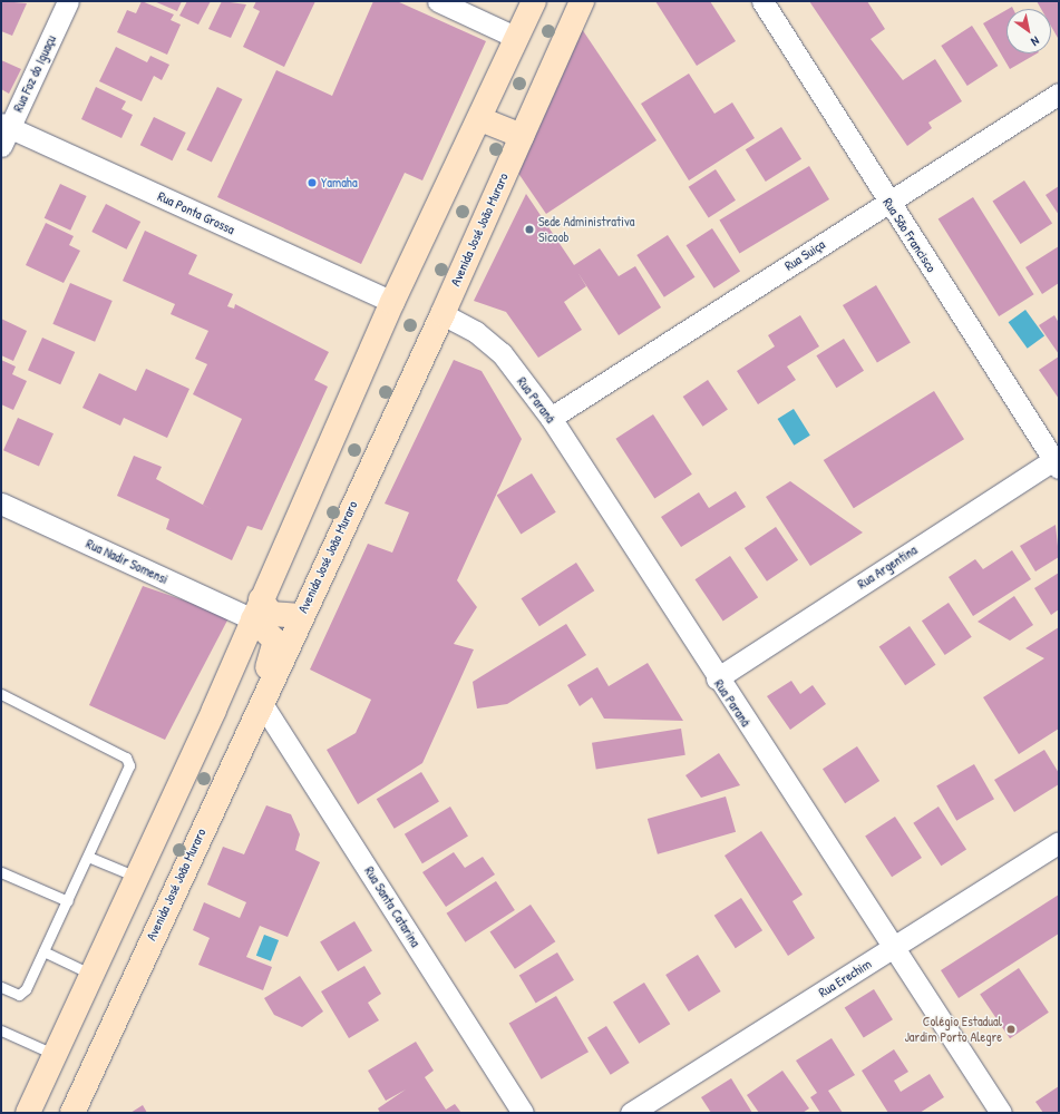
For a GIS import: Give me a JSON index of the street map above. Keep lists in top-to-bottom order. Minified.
{"streets":{"main road":["Avenida José João Muraro"],"street":["Rua Foz do Iguaçu","Rua Ponta Grossa","Rua São Francisco","Rua Suiça","Rua Paraná","Rua Nadir Somensi","Rua Argentina","Rua Santa Catarina","Rua Erechim"]},"crossings":[["Rua Foz do Iguaçu","Rua Ponta Grossa"],["Avenida José João Muraro","Rua Paraná"],["Avenida José João Muraro","Rua Santa Catarina"],["Rua São Francisco","Rua Suiça"],["Rua São Francisco","Rua Argentina"],["Rua Suiça","Rua Paraná"],["Rua Paraná","Rua Argentina"],["Rua Paraná","Rua Erechim"]],"places":["Yamaha","Sede Administrativa Sicoob","Colégio Estadual Jardim Porto Alegre"],"north":"bottom right"}
